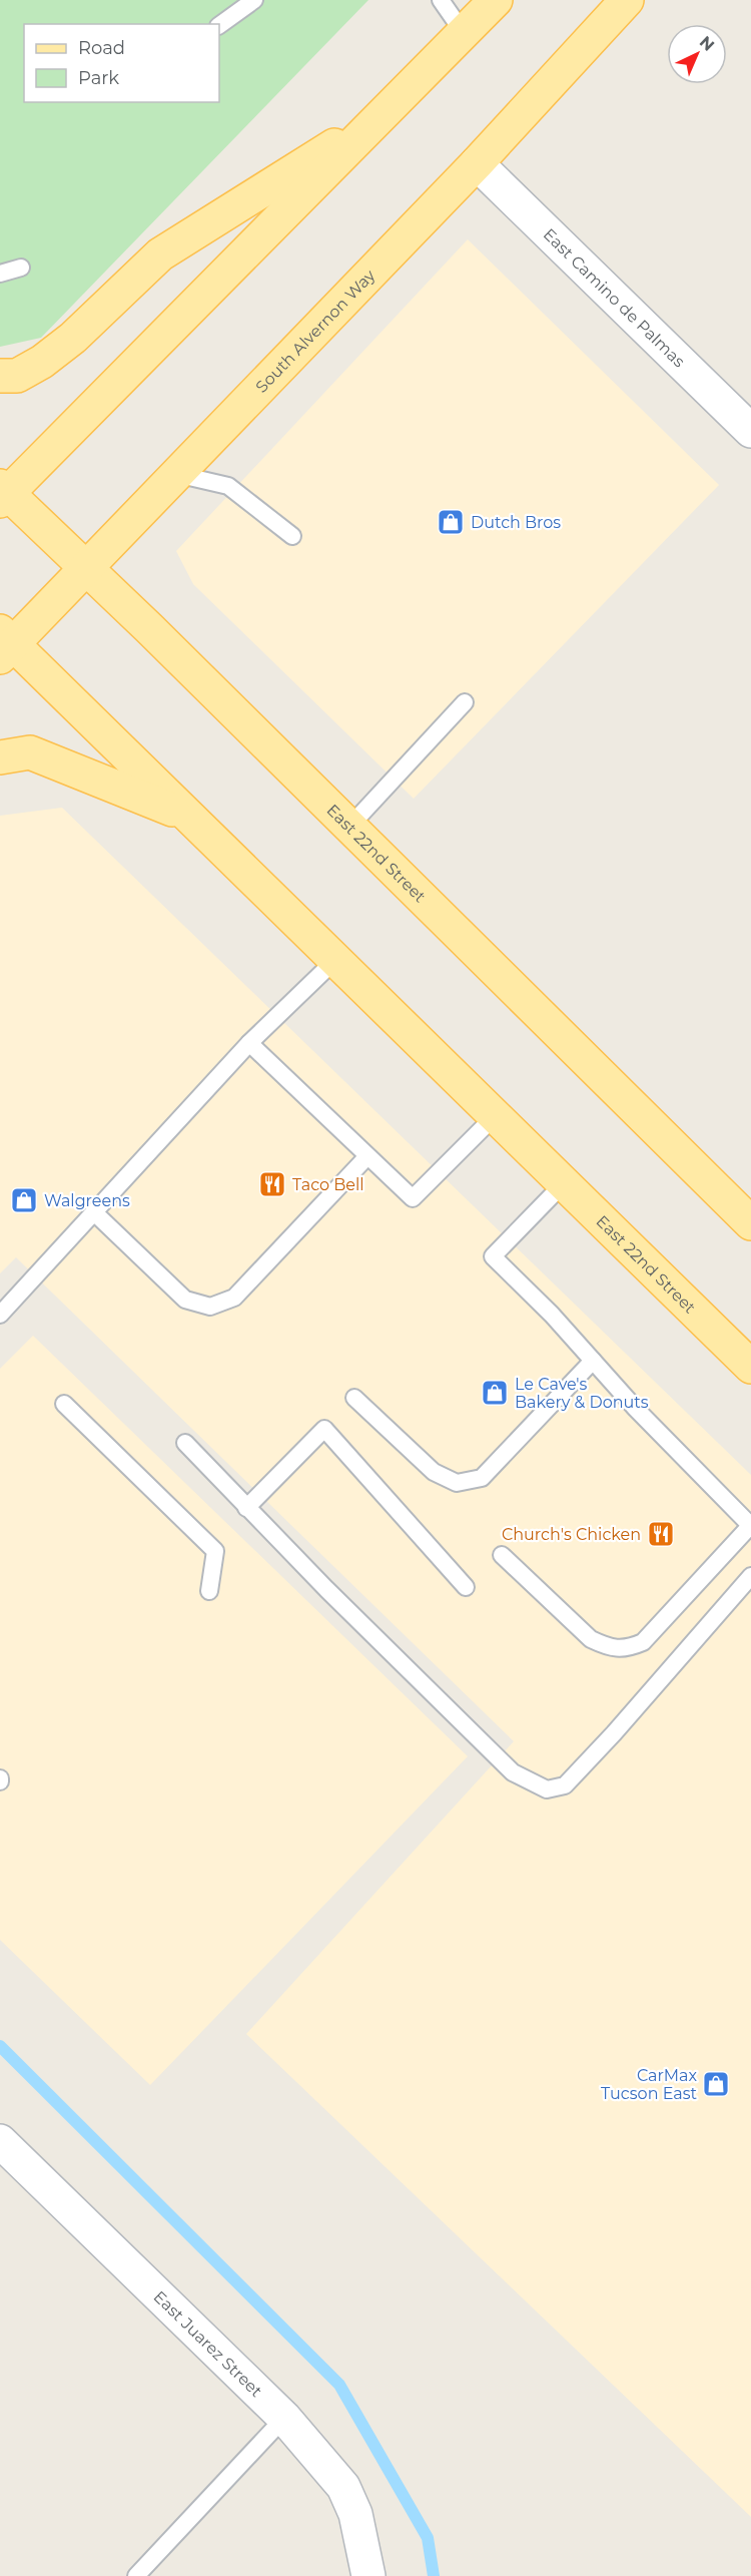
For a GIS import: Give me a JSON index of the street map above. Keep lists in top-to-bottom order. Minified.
{"streets":{"main road":["South Alvernon Way","East 22nd Street"],"street":["East Camino de Palmas","East Juarez Street"]},"crossings":[["East Camino de Palmas","South Alvernon Way"],["South Alvernon Way","East 22nd Street"]],"places":{"shop":["Dutch Bros","Walgreens","Le Cave's Bakery & Donuts","CarMax Tucson East"],"restaurant":["Taco Bell","Church's Chicken"]},"legend":["Road","Park"],"north":"top right"}
